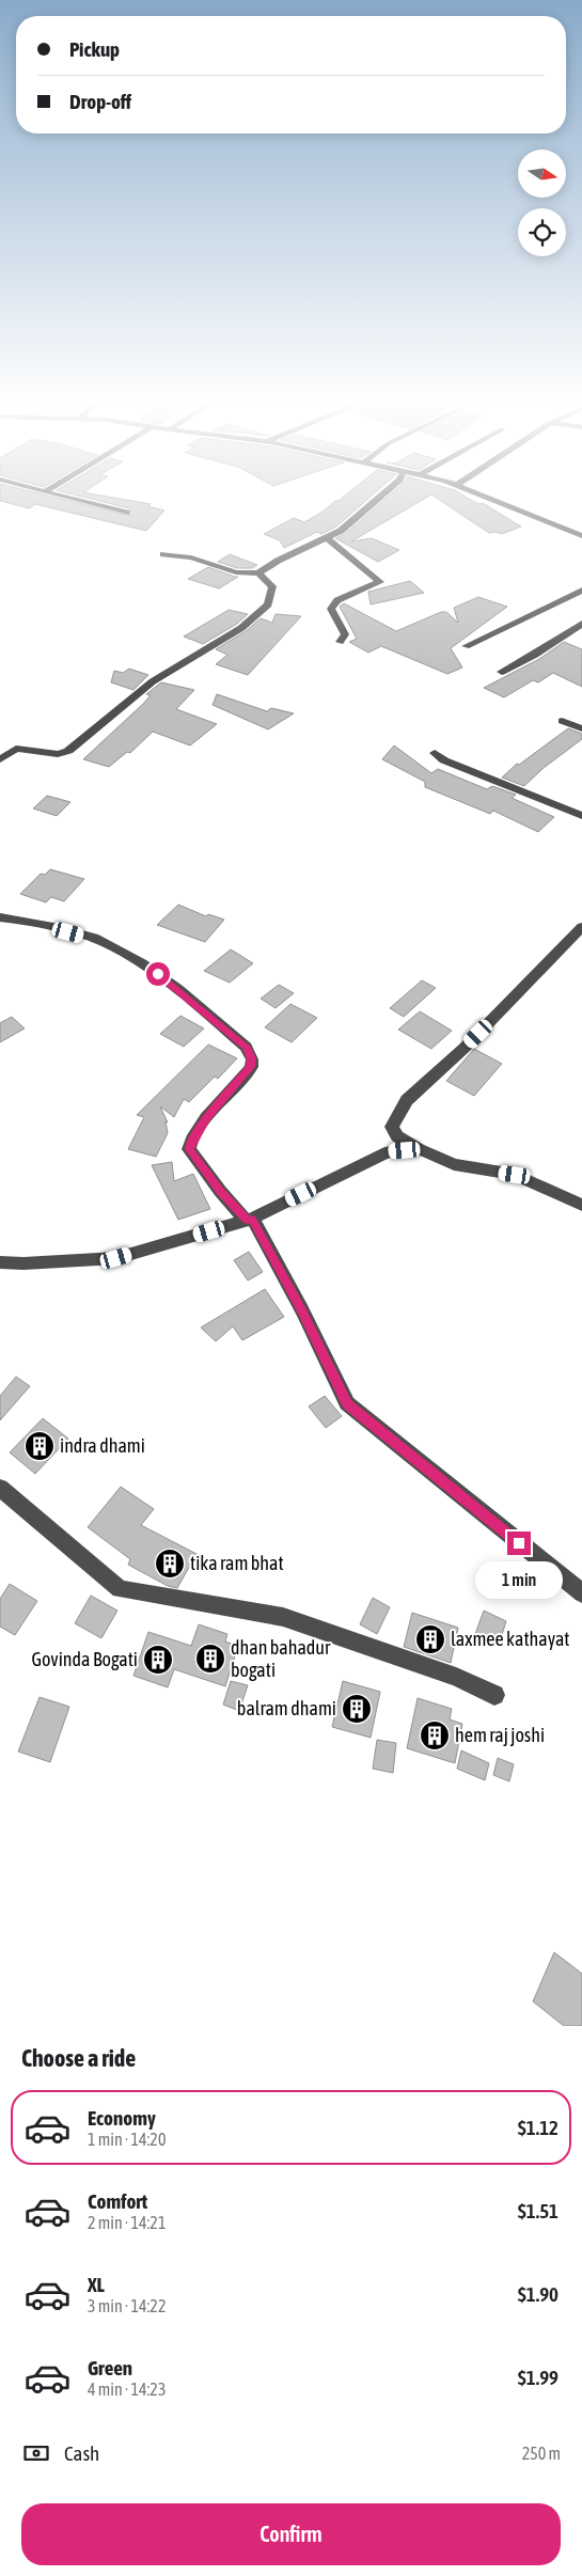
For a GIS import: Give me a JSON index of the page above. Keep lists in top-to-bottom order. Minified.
{"places":{"building":["indra dhami","tika ram bhat","laxmee kathayat","dhan bahadur bogati","Govinda Bogati","balram dhami","hem raj joshi"]},"north":"right","page":{"banner":["Pickup","Drop-off"],"bubble":"1 min","heading":"Choose a ride","list":[{"name":"Economy","note":"1 min · 14:20","value":"$1.12"},{"name":"Comfort","note":"2 min · 14:21","value":"$1.51"},{"name":"XL","note":"3 min · 14:22","value":"$1.90"},{"name":"Green","note":"4 min · 14:23","value":"$1.99"}],"pay":["Cash","250 m"],"buttons":"Confirm"}}
